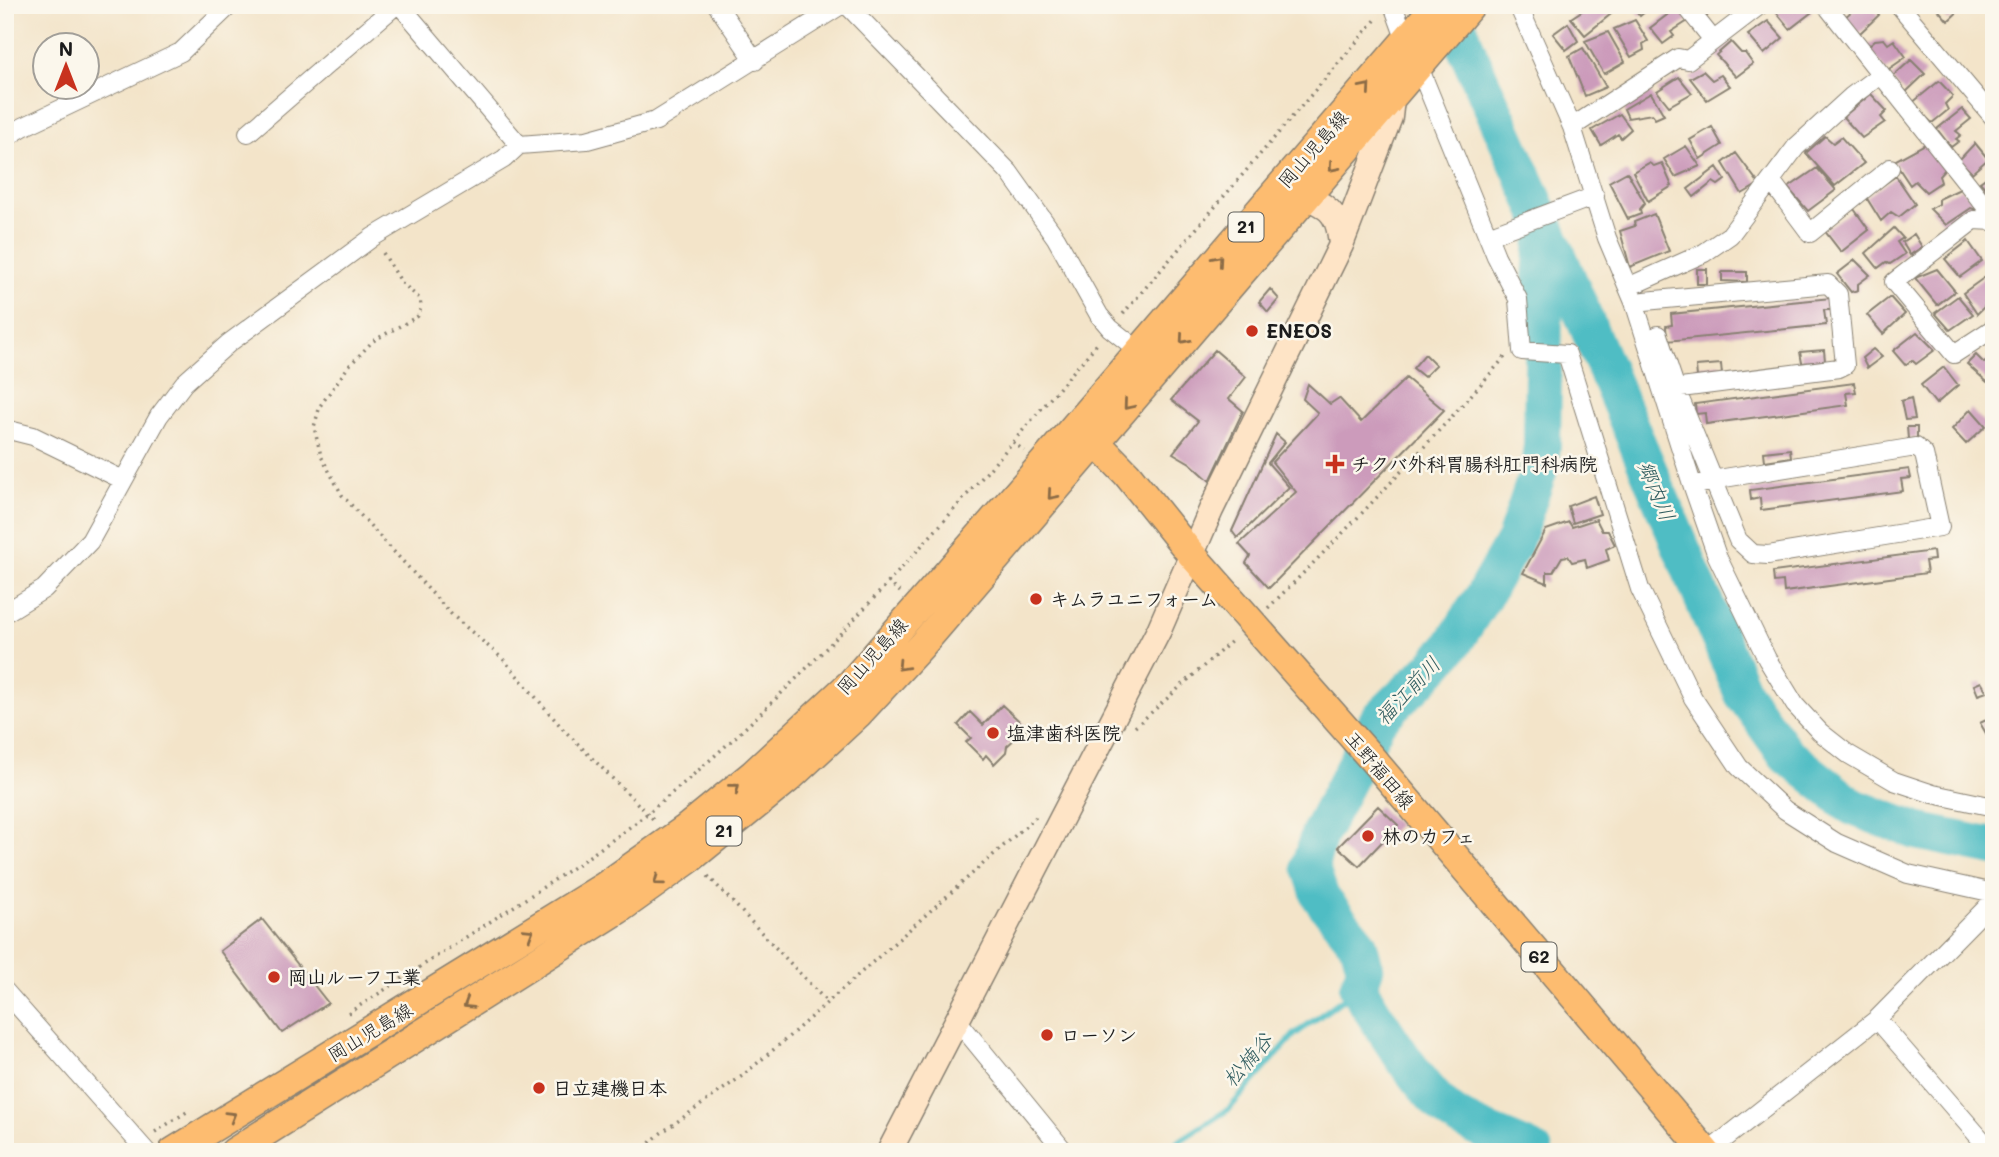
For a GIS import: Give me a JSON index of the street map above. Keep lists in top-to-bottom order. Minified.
{"streets":{"main road":["岡山児島線","21","玉野福田線","62"]},"crossings":[["岡山児島線","玉野福田線"]],"water":["郷内川","福江前川","松楠谷"],"places":{"other":["ENEOS","キムラユニフォーム","塩津歯科医院","林のカフェ","岡山ルーフ工業","ローソン","日立建機日本"],"health":["チクバ外科胃腸科肛門科病院"]},"north":"top"}
